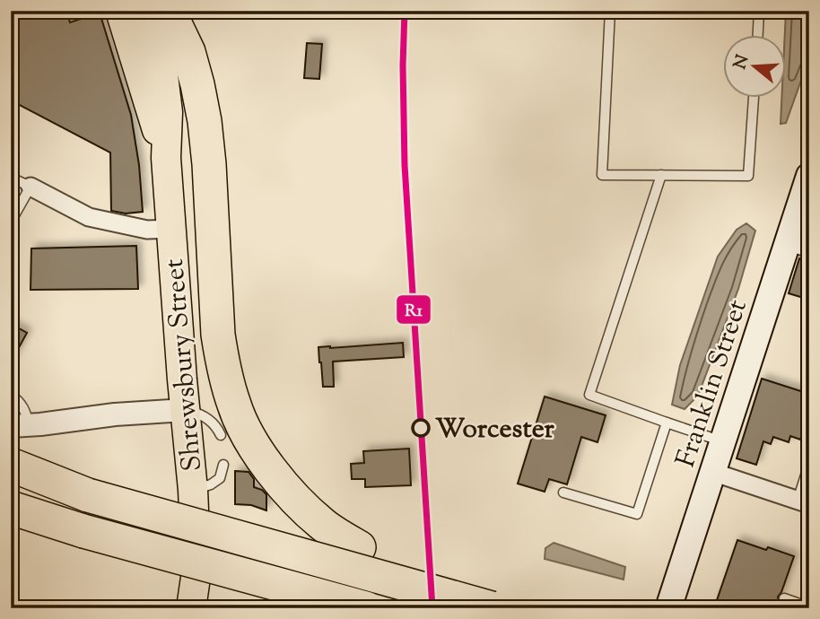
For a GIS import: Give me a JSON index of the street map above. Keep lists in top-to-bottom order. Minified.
{"streets":{"main road":["Shrewsbury Street","Franklin Street"]},"places":["Worcester"],"lines":["transit line R1"],"north":"left"}
